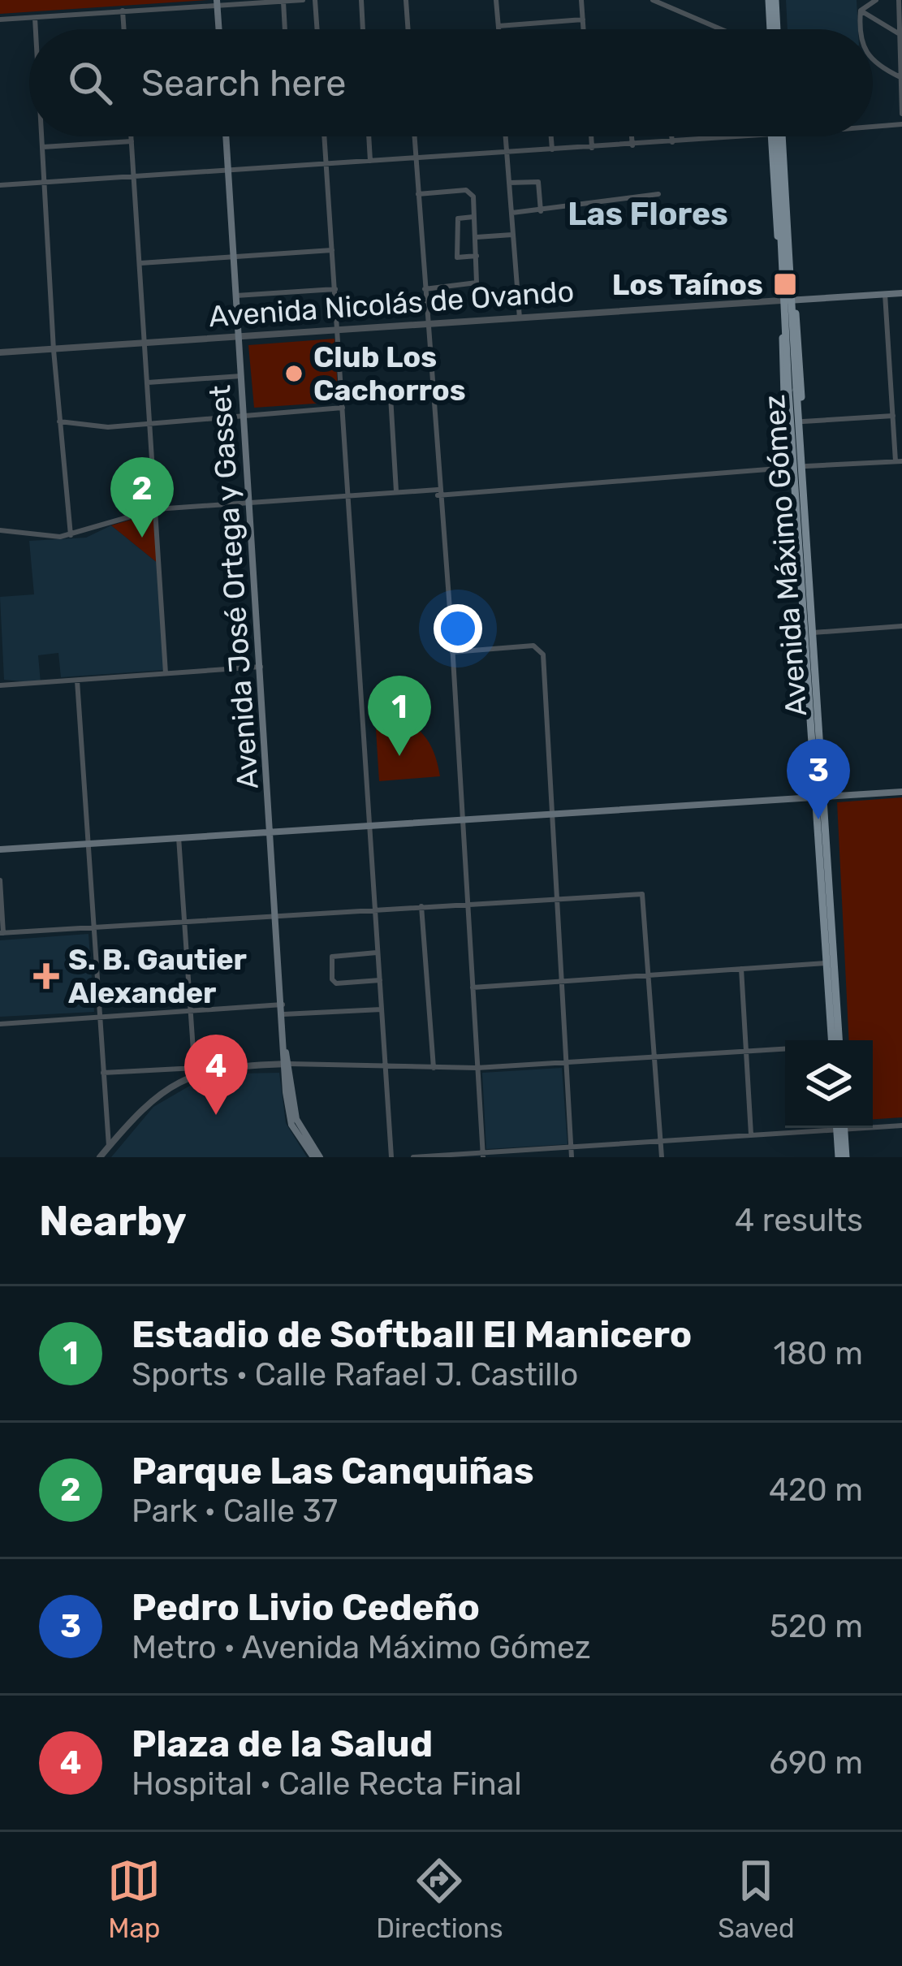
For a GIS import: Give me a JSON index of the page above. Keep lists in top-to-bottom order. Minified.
{"streets":{"main road":["Avenida Nicolás de Ovando","Avenida Máximo Gómez","Avenida José Ortega y Gasset"]},"crossings":[["Avenida Nicolás de Ovando","Avenida José Ortega y Gasset"]],"districts":["Las Flores"],"places":{"transit":["Los Taínos"],"other":["Club Los Cachorros"],"health":["S. B. Gautier Alexander"]},"page":{"search":"Search here","pins":["2","1","3","4"],"heading":["Nearby","4 results"],"list":[{"mark":"1","name":"Estadio de Softball El Manicero","note":"Sports · Calle Rafael J. Castillo","value":"180 m"},{"mark":"2","name":"Parque Las Canquiñas","note":"Park · Calle 37","value":"420 m"},{"mark":"3","name":"Pedro Livio Cedeño","note":"Metro · Avenida Máximo Gómez","value":"520 m"},{"mark":"4","name":"Plaza de la Salud","note":"Hospital · Calle Recta Final","value":"690 m"}],"nav":["Map","Directions","Saved"]}}
